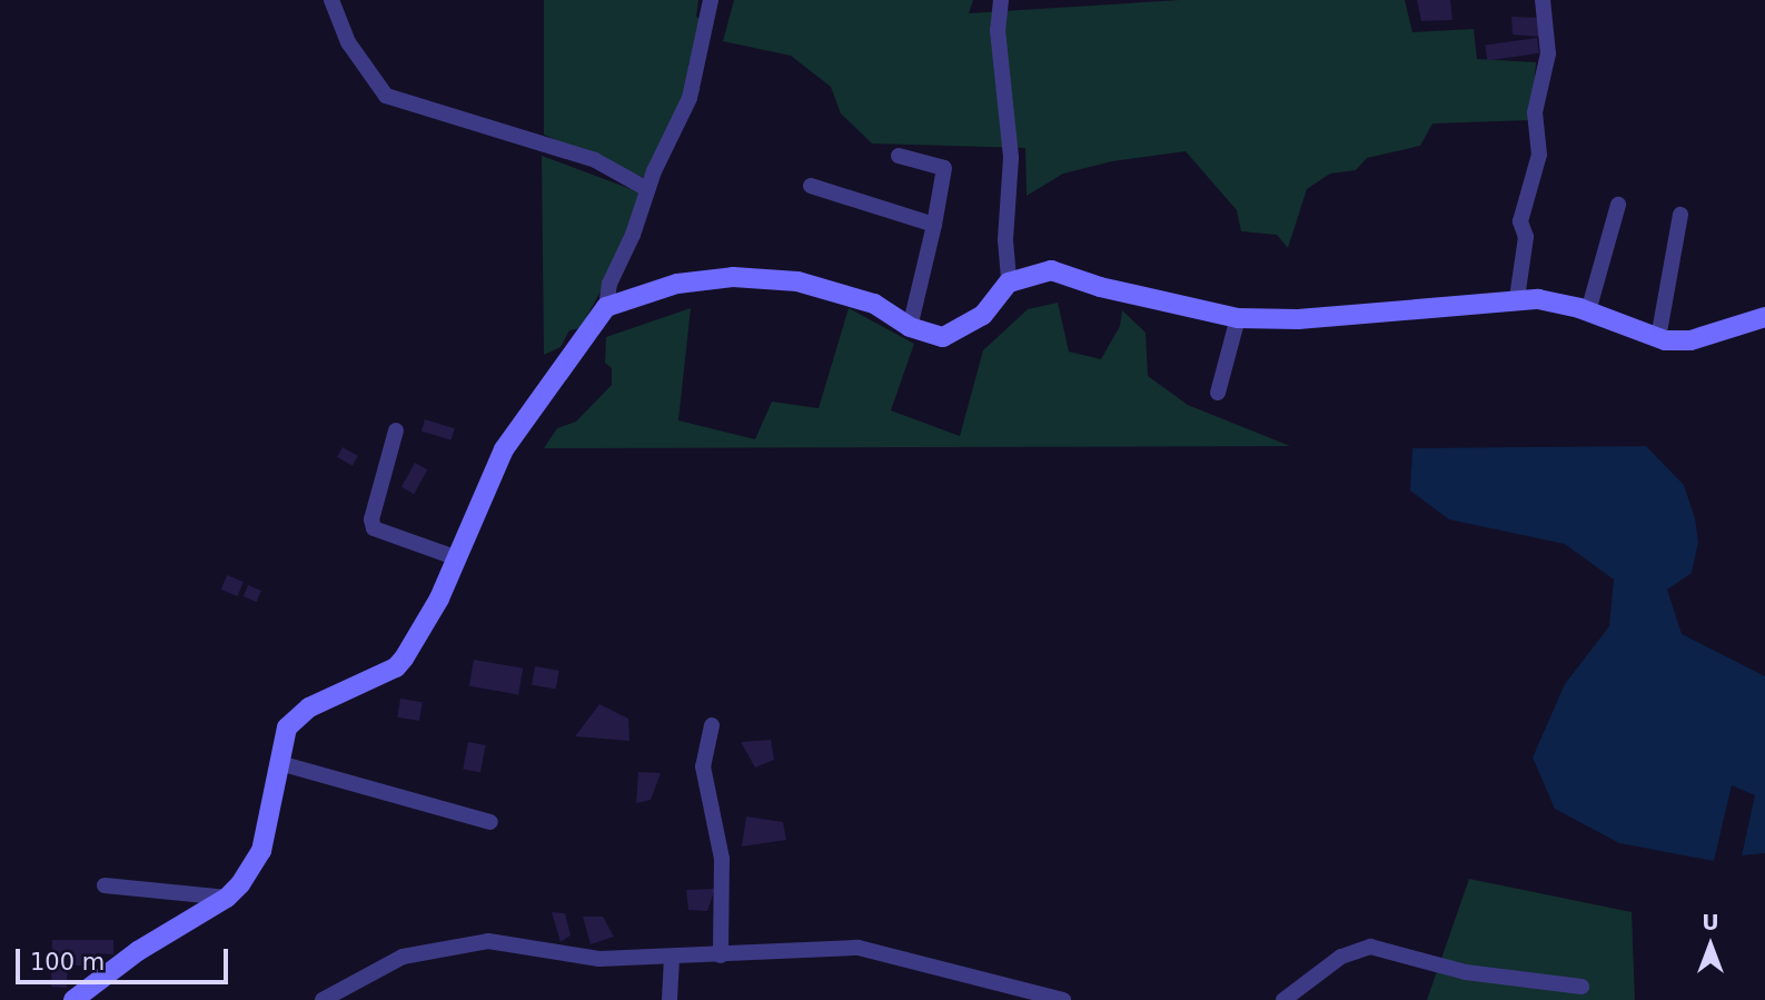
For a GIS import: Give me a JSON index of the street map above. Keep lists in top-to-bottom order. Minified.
{"scale_bar":"100 m","north":"top"}
